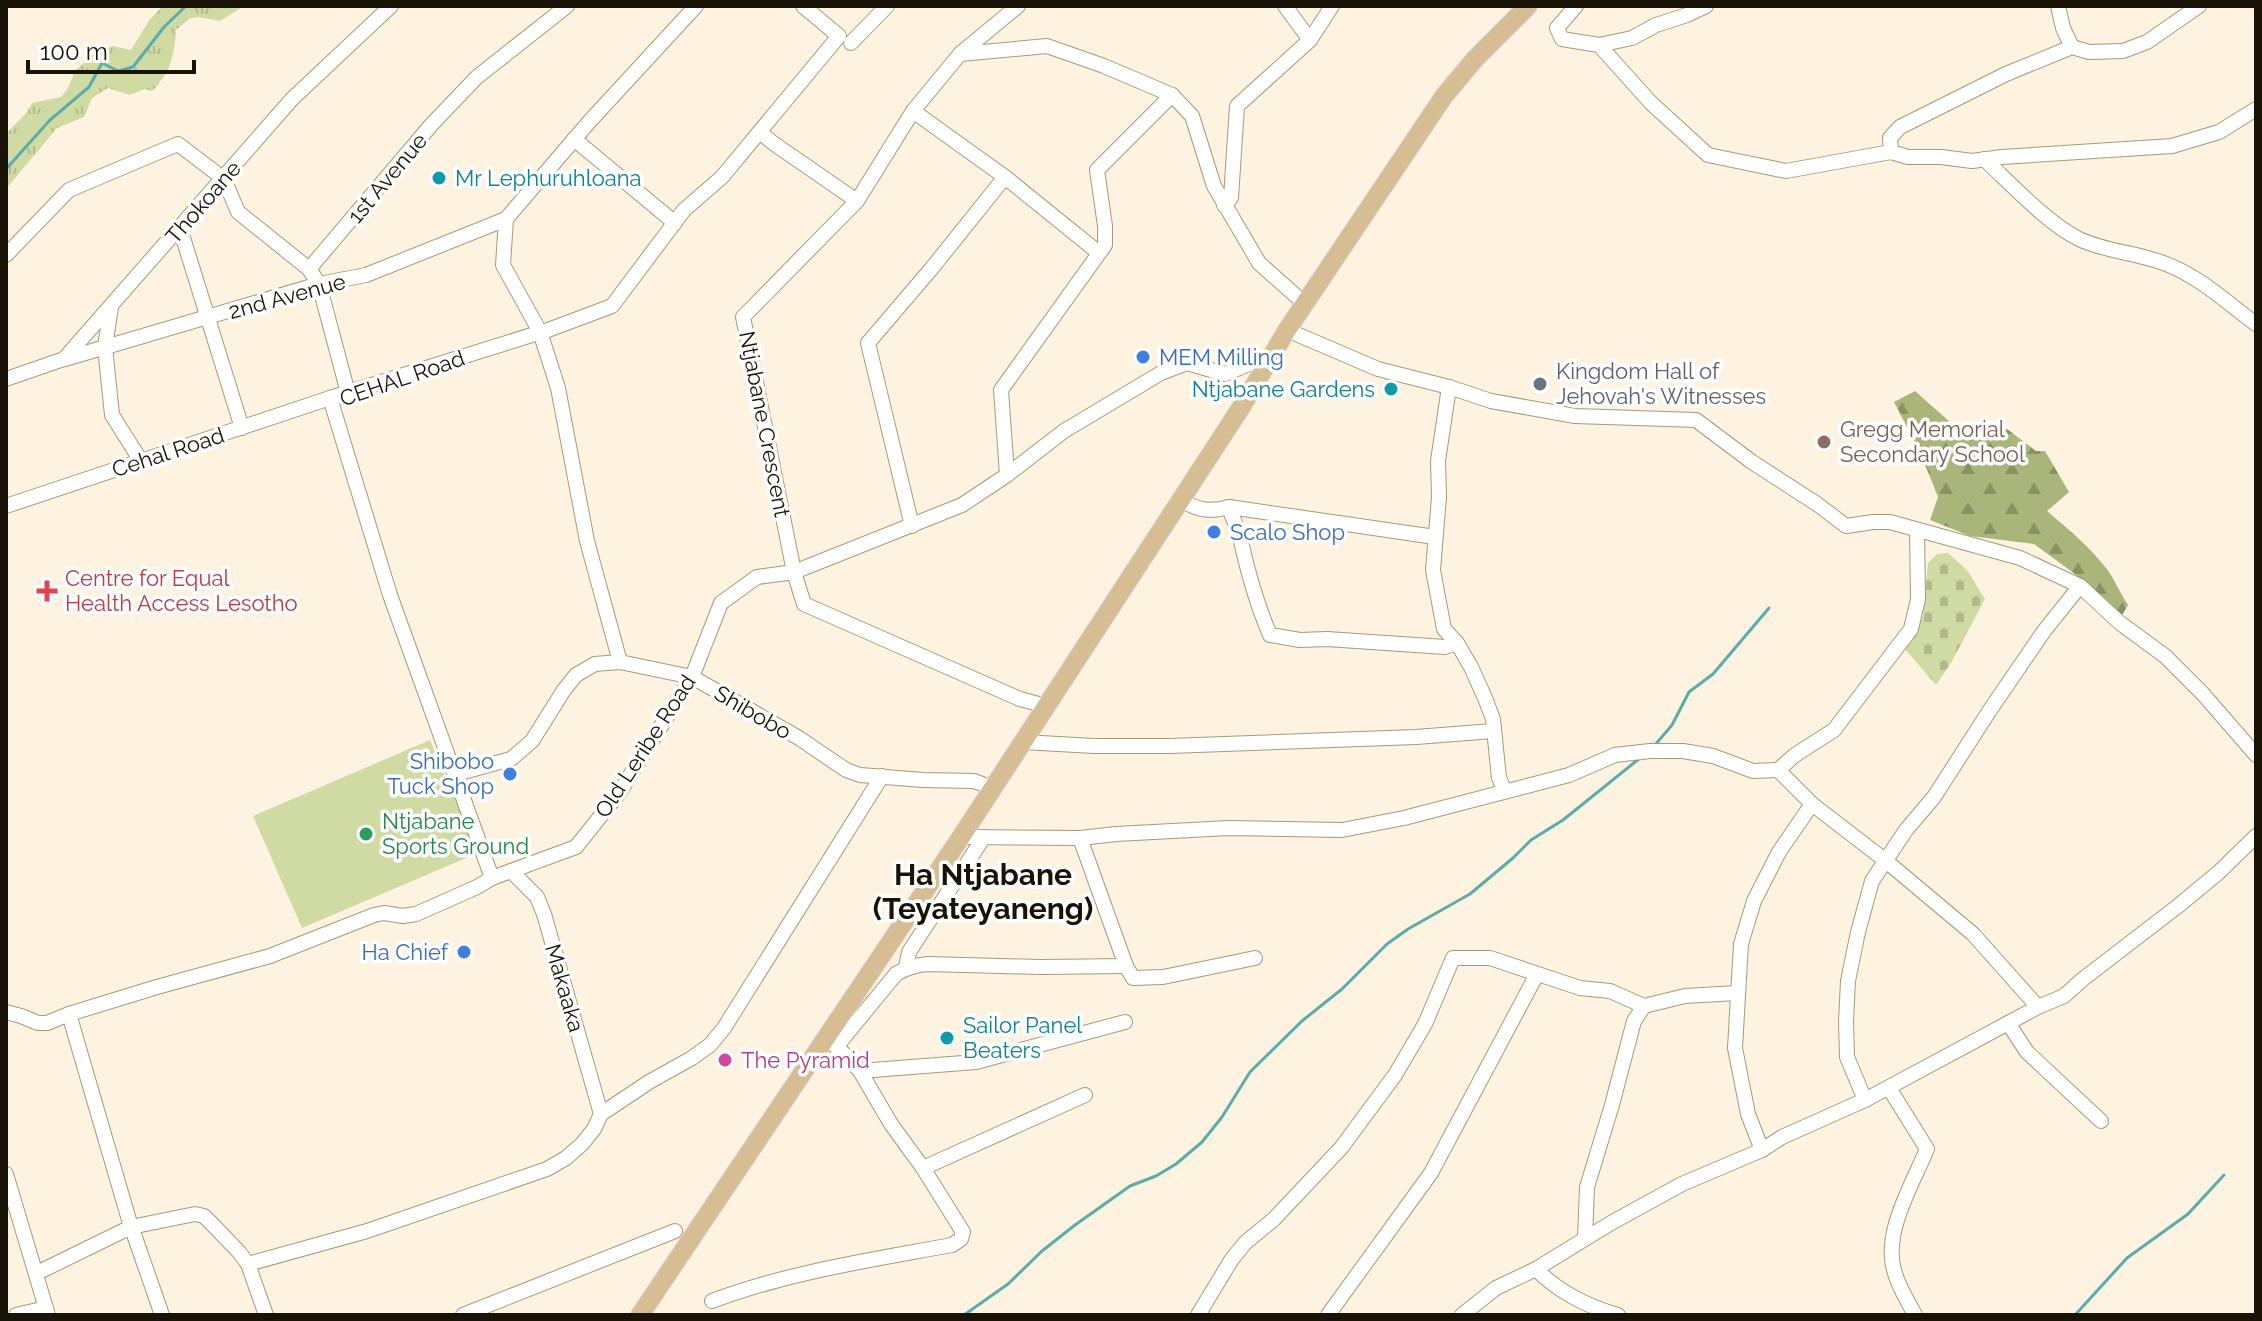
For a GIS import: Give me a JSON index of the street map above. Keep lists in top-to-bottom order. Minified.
{"streets":{"street":["1st Avenue","Thokoane","2nd Avenue","CEHAL Road","Ntjabane Crescent","Cehal Road","Shibobo","Old Leribe Road","Makaaka"]},"crossings":[["Thokoane","2nd Avenue"],["CEHAL Road","Cehal Road"],["CEHAL Road","Shibobo"],["CEHAL Road","Old Leribe Road"],["Ntjabane Crescent","Old Leribe Road"],["Shibobo","Old Leribe Road"],["Old Leribe Road","Makaaka"]],"districts":["Ha Ntjabane (Teyateyaneng)"],"places":{"other":["Mr Lephuruhloana","MEM Milling","Kingdom Hall of Jehovah's Witnesses","Ntjabane Gardens","Gregg Memorial Secondary School","Scalo Shop","Shibobo Tuck Shop","Ntjabane Sports Ground","Ha Chief","Sailor Panel Beaters","The Pyramid"],"health":["Centre for Equal Health Access Lesotho"]},"scale_bar":"100 m"}
